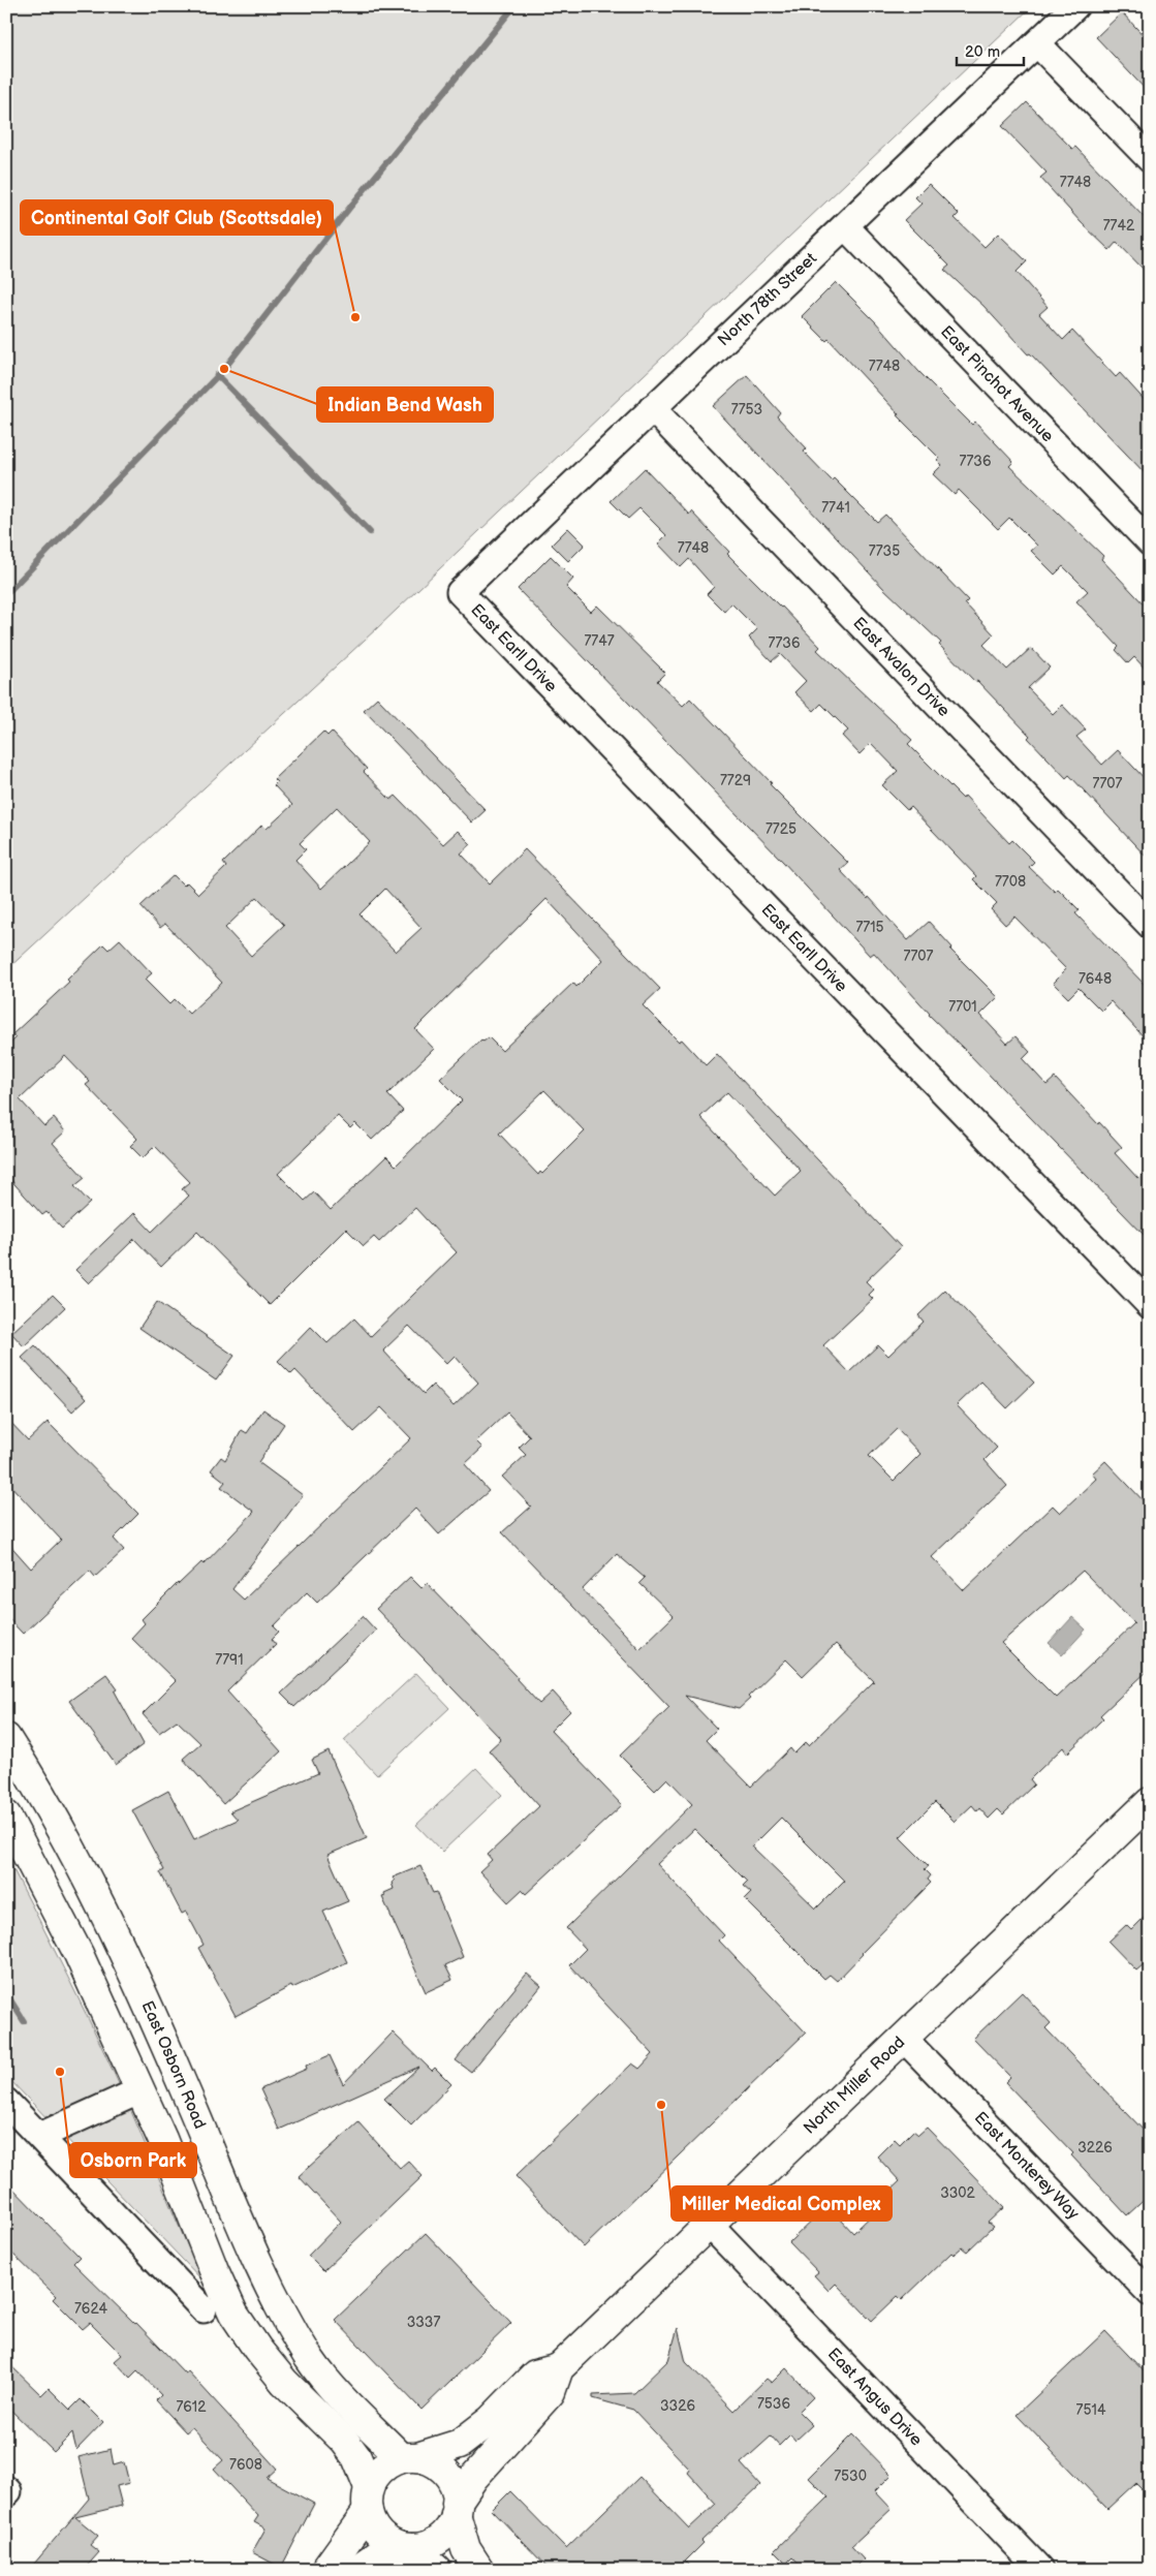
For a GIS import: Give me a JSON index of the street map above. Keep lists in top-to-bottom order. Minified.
{"streets":{"main road":["East Osborn Road","North Miller Road"],"street":["North 78th Street","East Pinchot Avenue","East Earll Drive","East Avalon Drive","East Monterey Way","East Angus Drive"]},"crossings":[["North 78th Street","East Pinchot Avenue"],["North 78th Street","East Earll Drive"],["North 78th Street","East Avalon Drive"],["East Osborn Road","North Miller Road"],["North Miller Road","East Monterey Way"],["North Miller Road","East Angus Drive"]],"places":["Continental Golf Club (Scottsdale)","Indian Bend Wash","Osborn Park","Miller Medical Complex"],"house_numbers":["7748","7742","7748","7753","7736","7741","7748","7735","7747","7736","7729","7707","7725","7708","7715","7707","7648","7701","7791","3226","3302","7624","3337","7536","3326","7612","7514","7608","7530"],"scale_bar":"20 m"}
